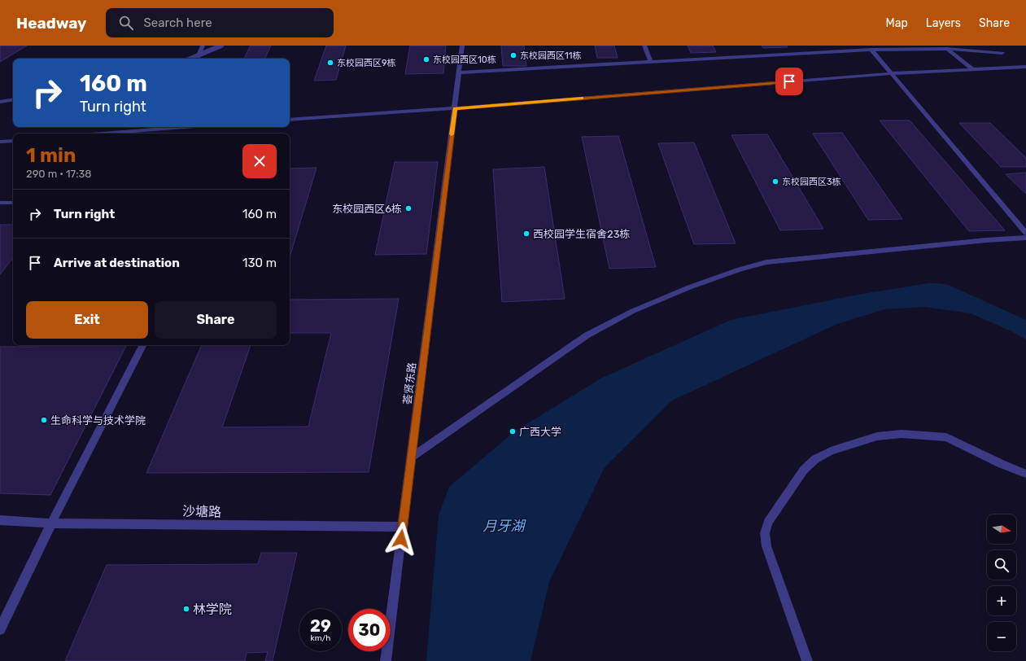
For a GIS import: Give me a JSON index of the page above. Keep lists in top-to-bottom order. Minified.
{"streets":{"street":["荟贤东路","沙塘路"]},"crossings":[["荟贤东路","沙塘路"]],"water":["月牙湖"],"places":["东校园西区11栋","东校园西区10栋","东校园西区9栋","东校园西区3栋","东校园西区6栋","西校园学生宿舍23栋","生命科学与技术学院","广西大学","林学院"],"north":"right","page":{"header":"Headway","search":"Search here","nav":["Map","Layers","Share"],"turn":["160 m","Turn right"],"heading":["1 min","290 m · 17:38"],"list":[{"name":"Turn right","value":"160 m"},{"name":"Arrive at destination","value":"130 m"}],"buttons":["Exit","Share"],"map_buttons":["+","−"],"speed":"29 km/h","limit":"30"}}
